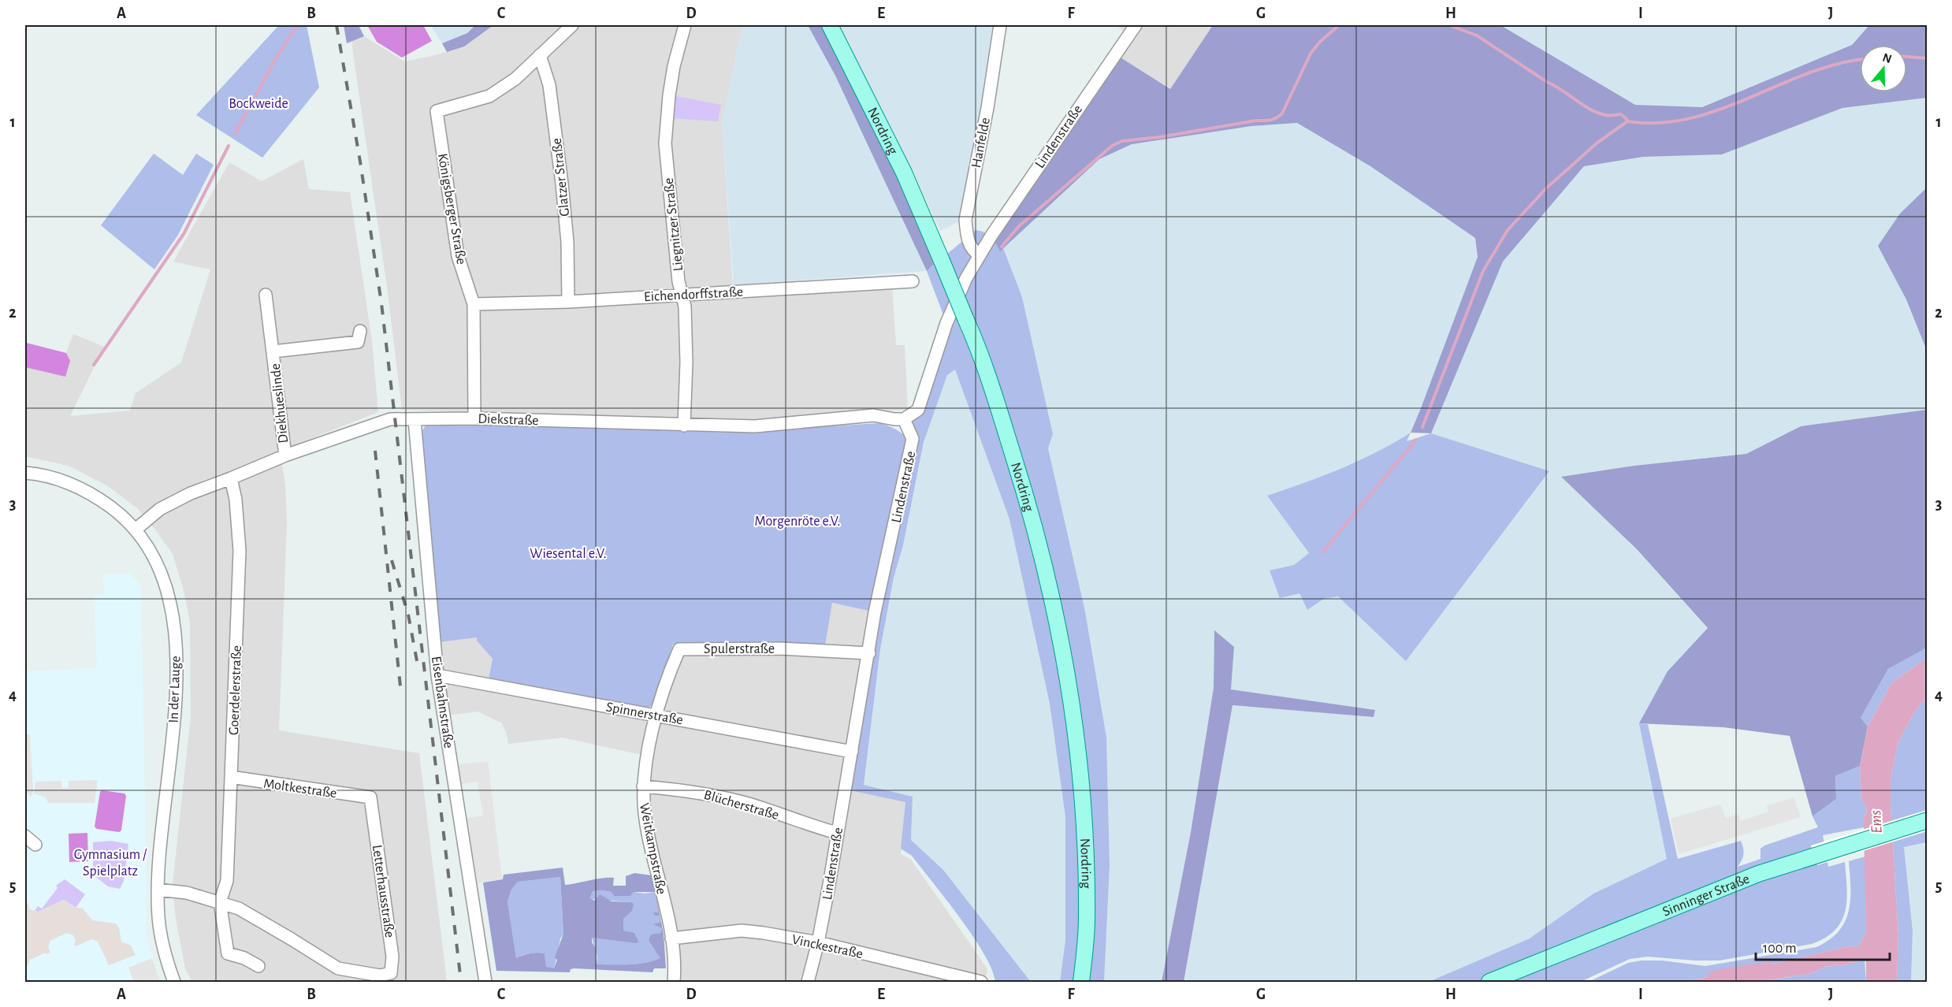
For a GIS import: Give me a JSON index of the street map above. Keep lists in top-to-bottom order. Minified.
{"streets":{"main road":["Nordring","Sinninger Straße"],"street":["Lindenstraße","Hanfelde","Glatzer Straße","Königsberger Straße","Liegnitzer Straße","Eichendorffstraße","Diekhueslinde","Diekstraße","Spulerstraße","In der Lauge","Goerdelerstraße","Eisenbahnstraße","Spinnerstraße","Moltkestraße","Blücherstraße","Weitkampstraße","Letterhausstraße","Vinckestraße"]},"crossings":[["Lindenstraße","Hanfelde"],["Lindenstraße","Diekstraße"],["Lindenstraße","Spulerstraße"],["Lindenstraße","Spinnerstraße"],["Lindenstraße","Blücherstraße"],["Lindenstraße","Vinckestraße"],["Glatzer Straße","Königsberger Straße"],["Glatzer Straße","Eichendorffstraße"],["Königsberger Straße","Eichendorffstraße"],["Königsberger Straße","Diekstraße"],["Liegnitzer Straße","Eichendorffstraße"],["Liegnitzer Straße","Diekstraße"],["Diekhueslinde","Diekstraße"],["Diekstraße","In der Lauge"],["Diekstraße","Goerdelerstraße"],["Diekstraße","Eisenbahnstraße"],["Spulerstraße","Spinnerstraße"],["Spulerstraße","Weitkampstraße"],["In der Lauge","Letterhausstraße"],["Goerdelerstraße","Moltkestraße"],["Goerdelerstraße","Letterhausstraße"],["Eisenbahnstraße","Spinnerstraße"],["Spinnerstraße","Weitkampstraße"],["Moltkestraße","Letterhausstraße"],["Blücherstraße","Weitkampstraße"],["Weitkampstraße","Vinckestraße"]],"water":["Ems"],"parks":["Bockweide","Morgenröte e.V.","Wiesental e.V.","Gymnasium / Spielplatz"],"scale_bar":"100 m","north":"top","grid":{"columns":["A","B","C","D","E","F","G","H","I","J"],"rows":["1","2","3","4","5"]}}
